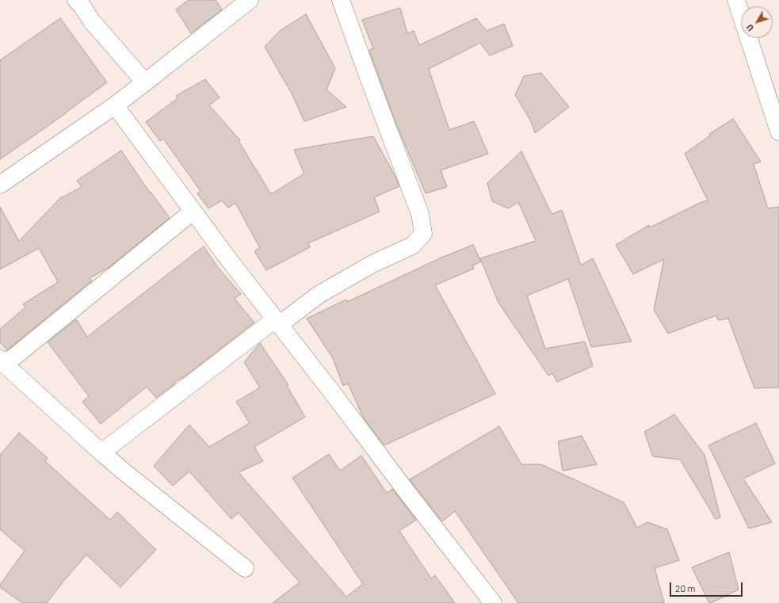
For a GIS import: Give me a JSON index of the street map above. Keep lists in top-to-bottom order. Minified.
{"scale_bar":"20 m","north":"bottom left"}
